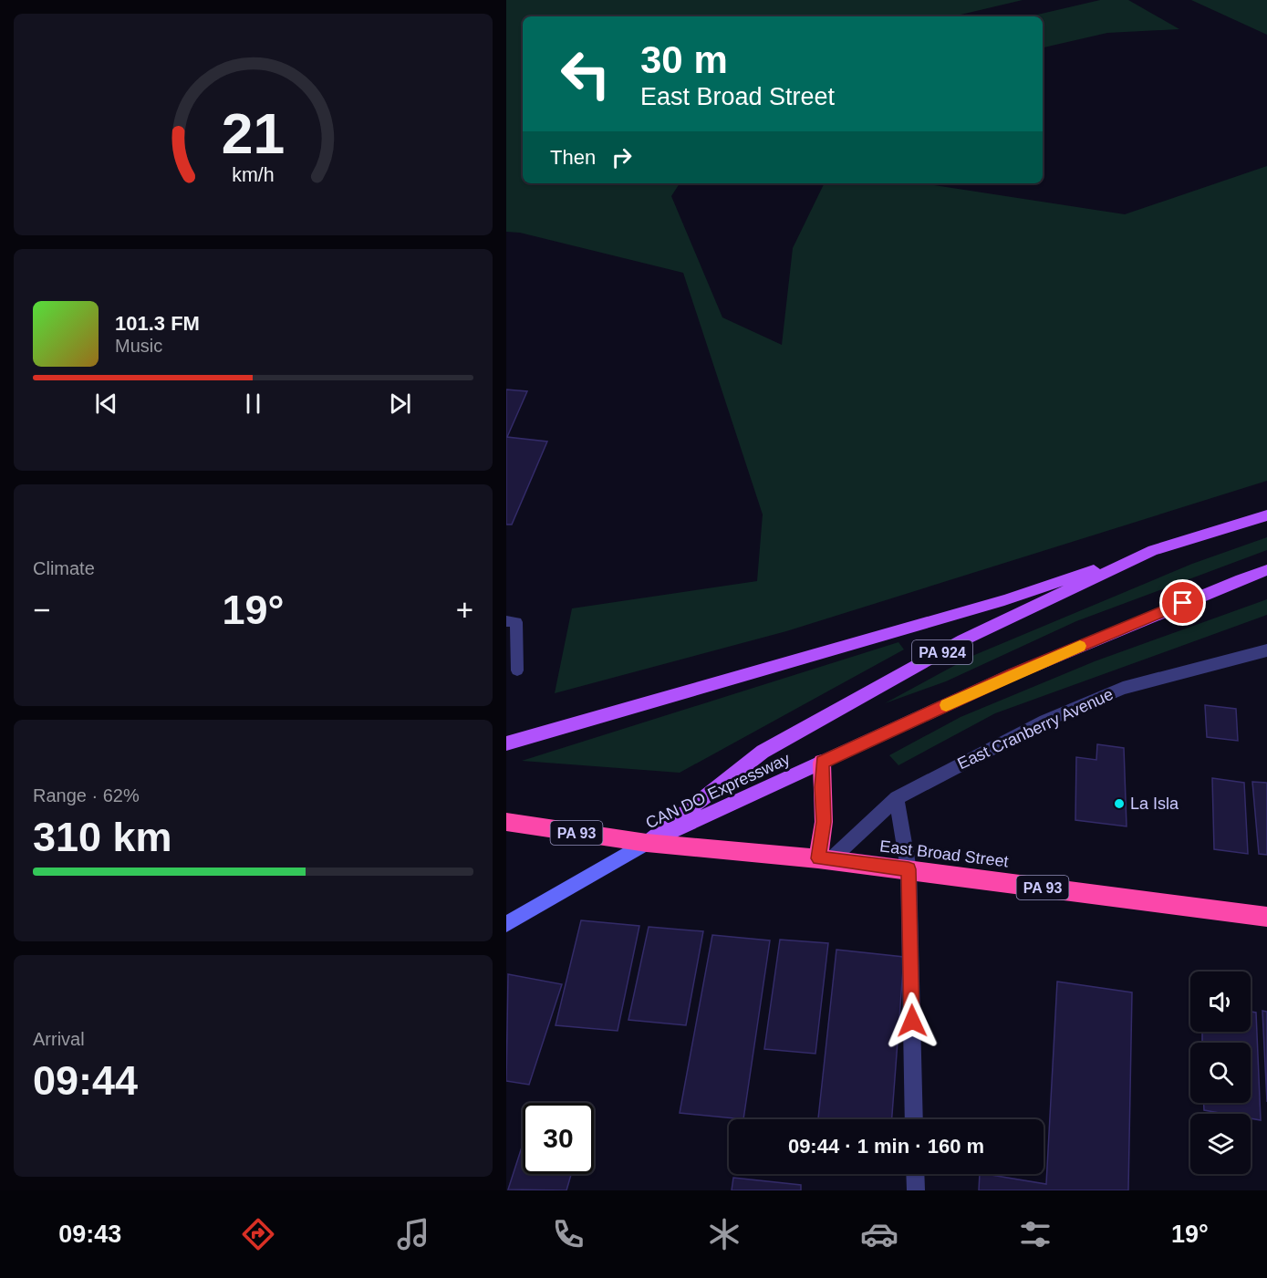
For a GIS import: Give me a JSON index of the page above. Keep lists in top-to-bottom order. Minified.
{"streets":{"highway":["PA 93","East Broad Street"],"main road":["PA 924","CAN DO Expressway"],"street":["East Cranberry Avenue"]},"crossings":[["East Cranberry Avenue","East Broad Street"],["CAN DO Expressway","PA 93"],["CAN DO Expressway","East Broad Street"],["PA 93","East Broad Street"]],"places":["La Isla"],"page":{"turn":["30 m","East Broad Street"],"then":"Then","song":["101.3 FM","Music"],"tile":["Climate",["Range · 62%","310 km"],["Arrival","09:44"]],"heat":["−","19°","+"],"limit":"30","trip":"09:44 · 1 min · 160 m","tabs":["09:43","19°"],"gauge":["21","km/h"]}}
